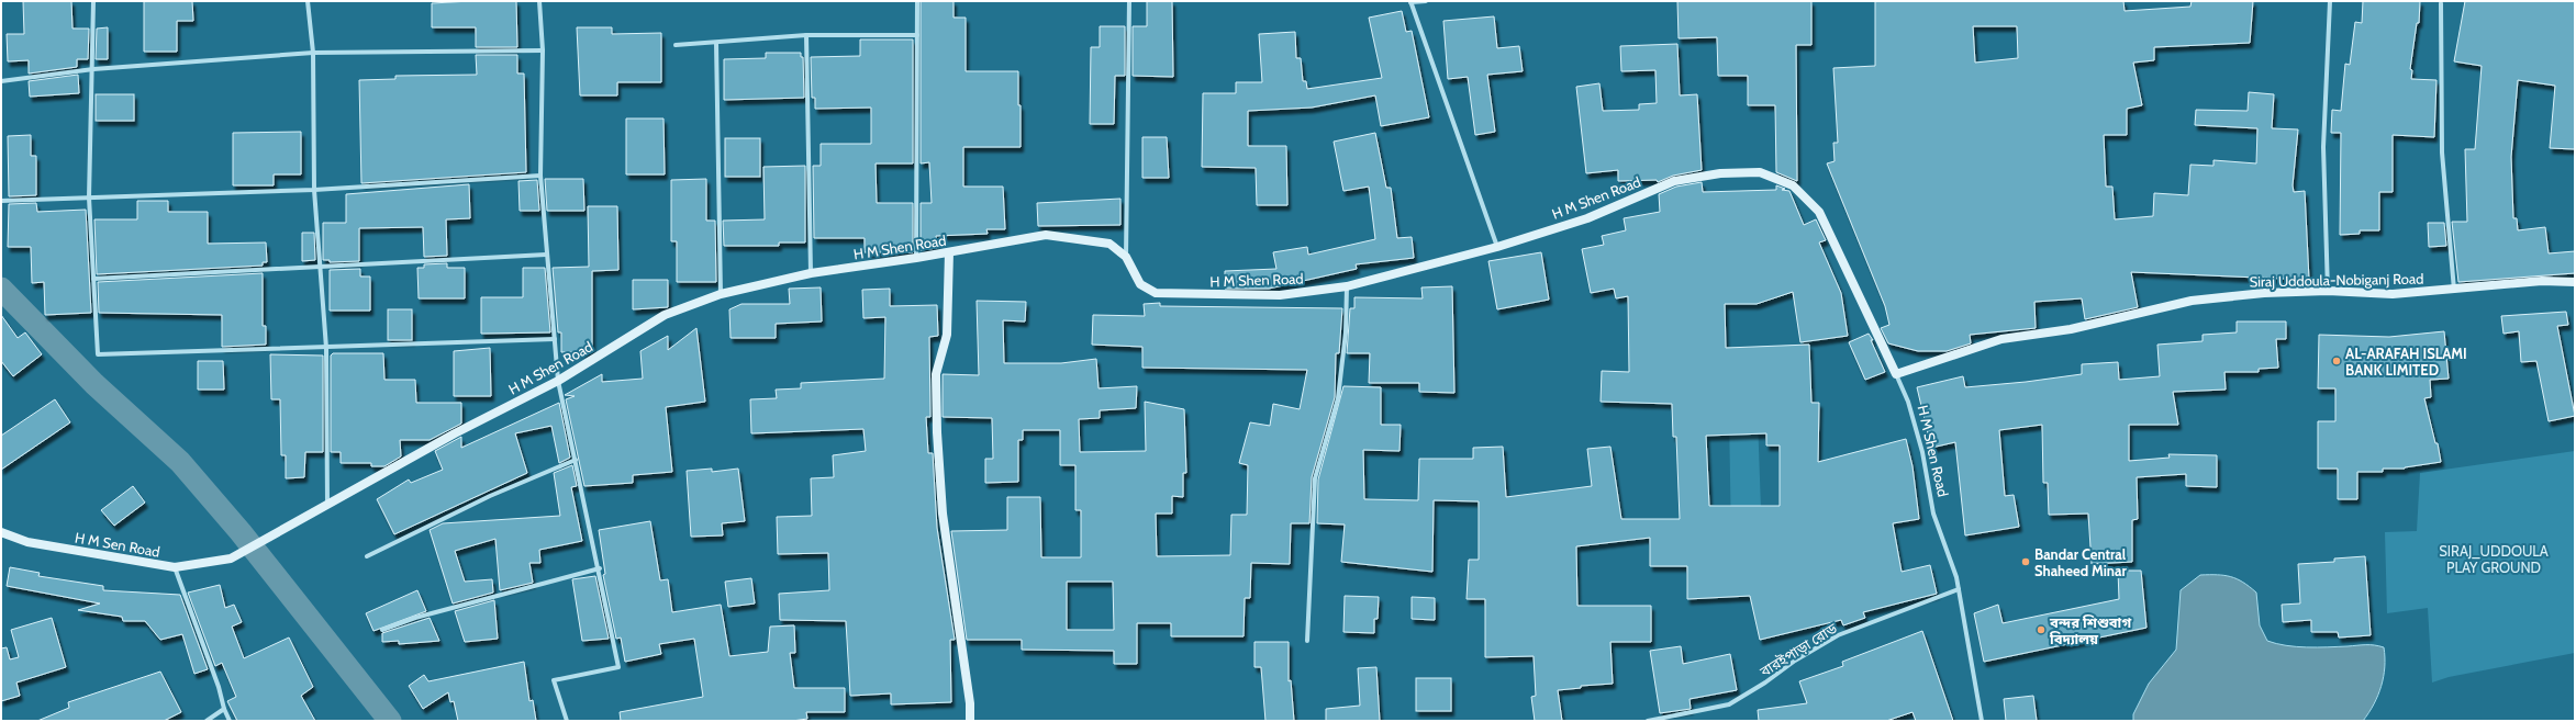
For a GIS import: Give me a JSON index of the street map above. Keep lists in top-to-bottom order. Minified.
{"streets":{"main road":["H M Shen Road","Siraj Uddoula-Nobiganj Road","H M Sen Road"],"street":["বারইপাড়া রোড"]},"crossings":[["H M Shen Road","Siraj Uddoula-Nobiganj Road"],["H M Shen Road","H M Sen Road"],["H M Shen Road","বারইপাড়া রোড"]],"parks":["SIRAJ_UDDOULA PLAY GROUND"],"places":["AL-ARAFAH ISLAMI BANK LIMITED","Bandar Central Shaheed Minar","বন্দর শিশুবাগ বিদ্যালয়"]}
